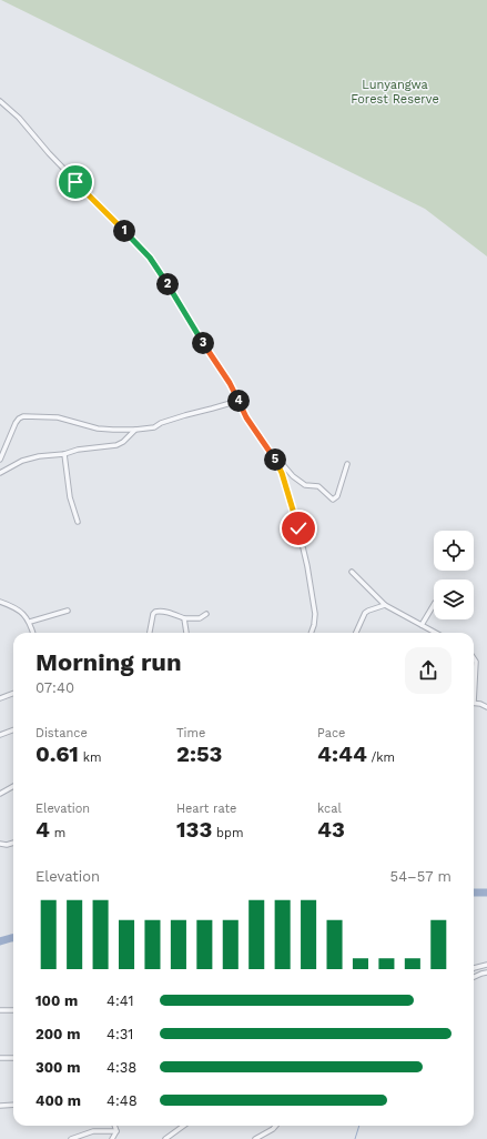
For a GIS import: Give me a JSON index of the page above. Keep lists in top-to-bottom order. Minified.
{"parks":["Lunyangwa Forest Reserve"],"page":{"pins":["1","2","3","4","5"],"heading":["Morning run","07:40"],"stats":[["Distance","0.61 km"],["Time","2:53"],["Pace","4:44 /km"],["Elevation","4 m"],["Heart rate","133 bpm"],["kcal","43"]],"chart":["Elevation","54–57 m"],"list":[{"name":"100 m","note":"4:41"},{"name":"200 m","note":"4:31"},{"name":"300 m","note":"4:38"},{"name":"400 m","note":"4:48"}]}}
